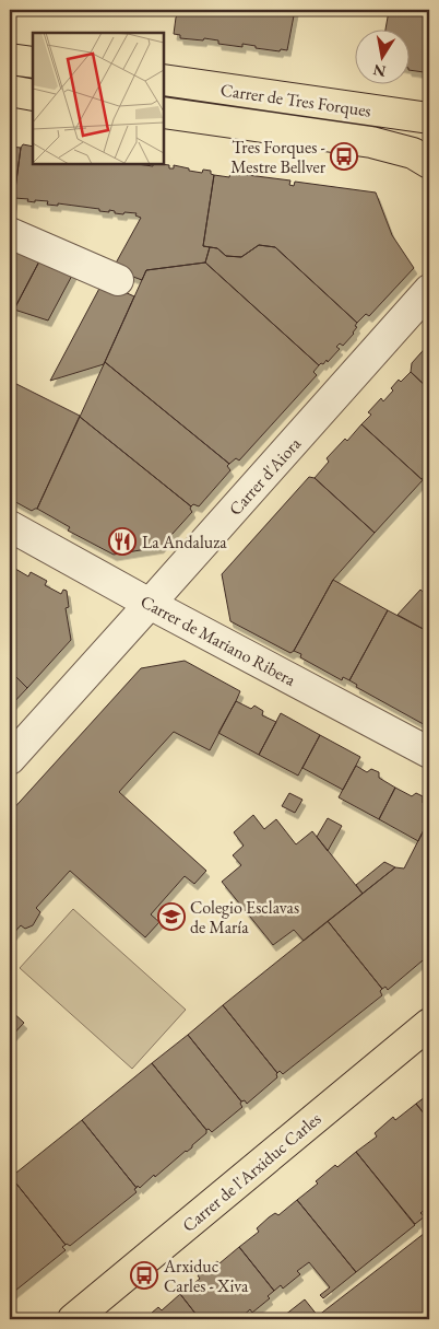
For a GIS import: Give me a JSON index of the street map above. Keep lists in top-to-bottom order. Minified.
{"streets":{"main road":["Carrer de Tres Forques","Carrer de l'Arxiduc Carles"],"street":["Carrer d'Aiora","Carrer de Mariano Ribera"]},"crossings":[["Carrer d'Aiora","Carrer de Mariano Ribera"]],"places":{"bus stop":["Tres Forques - Mestre Bellver","Arxiduc Carles - Xiva"],"restaurant":["La Andaluza"],"school or university":["Colegio Esclavas de María"]},"north":"bottom"}
